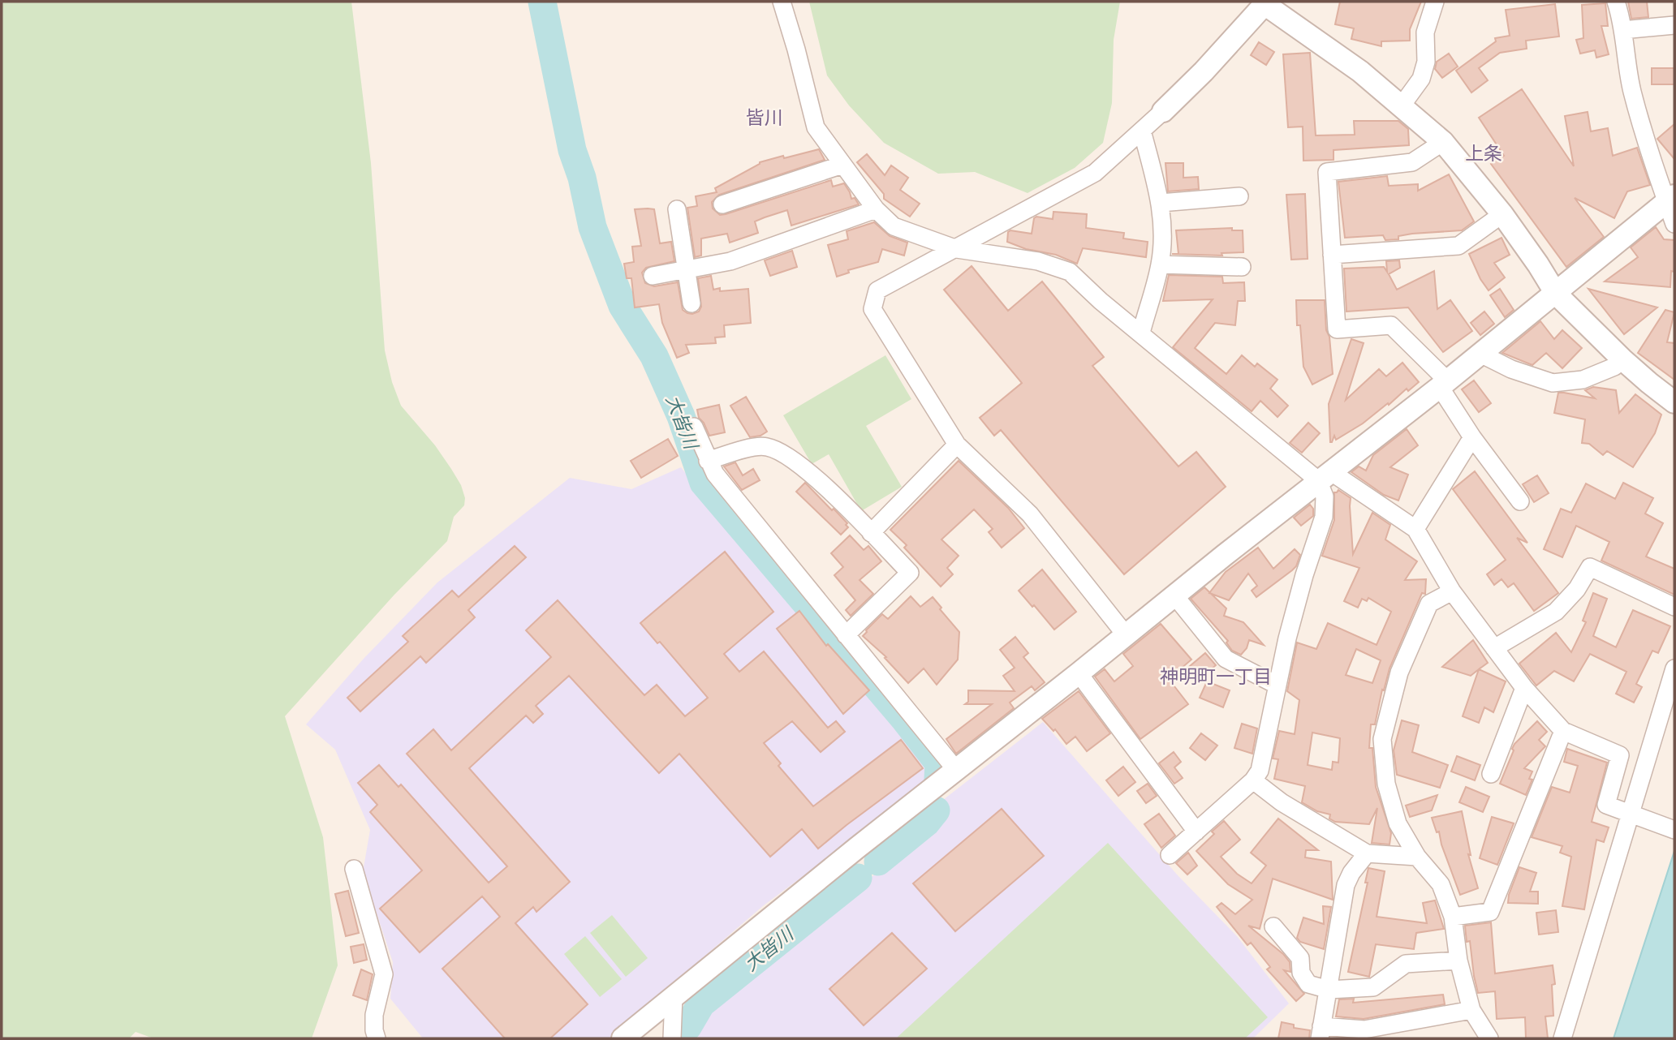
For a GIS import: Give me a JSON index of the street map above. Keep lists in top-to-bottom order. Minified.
{"districts":["皆川","上条","神明町一丁目"],"water":["大皆川"]}
